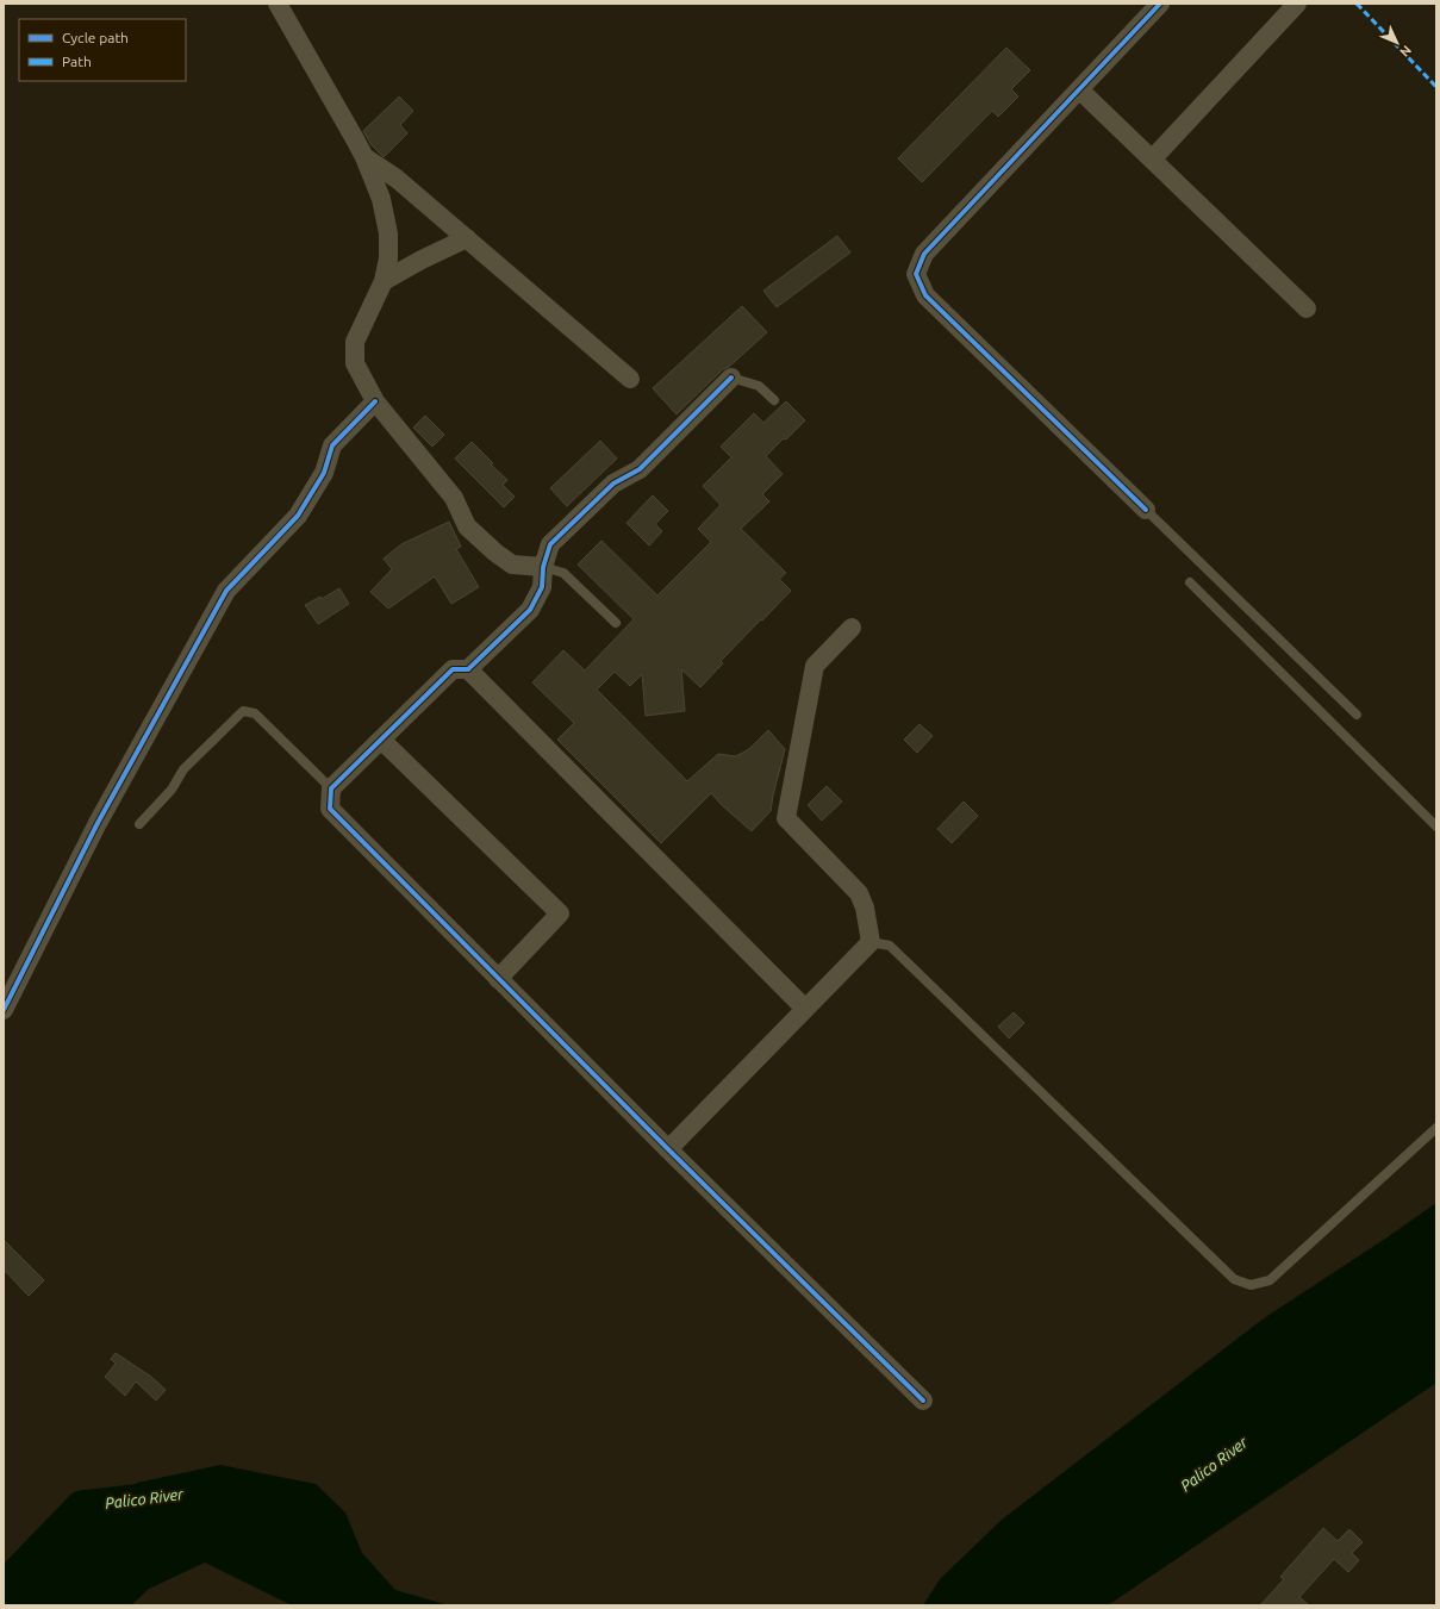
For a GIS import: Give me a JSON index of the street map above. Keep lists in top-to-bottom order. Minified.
{"water":["Palico River"],"legend":["Cycle path","Path"],"north":"bottom right"}
